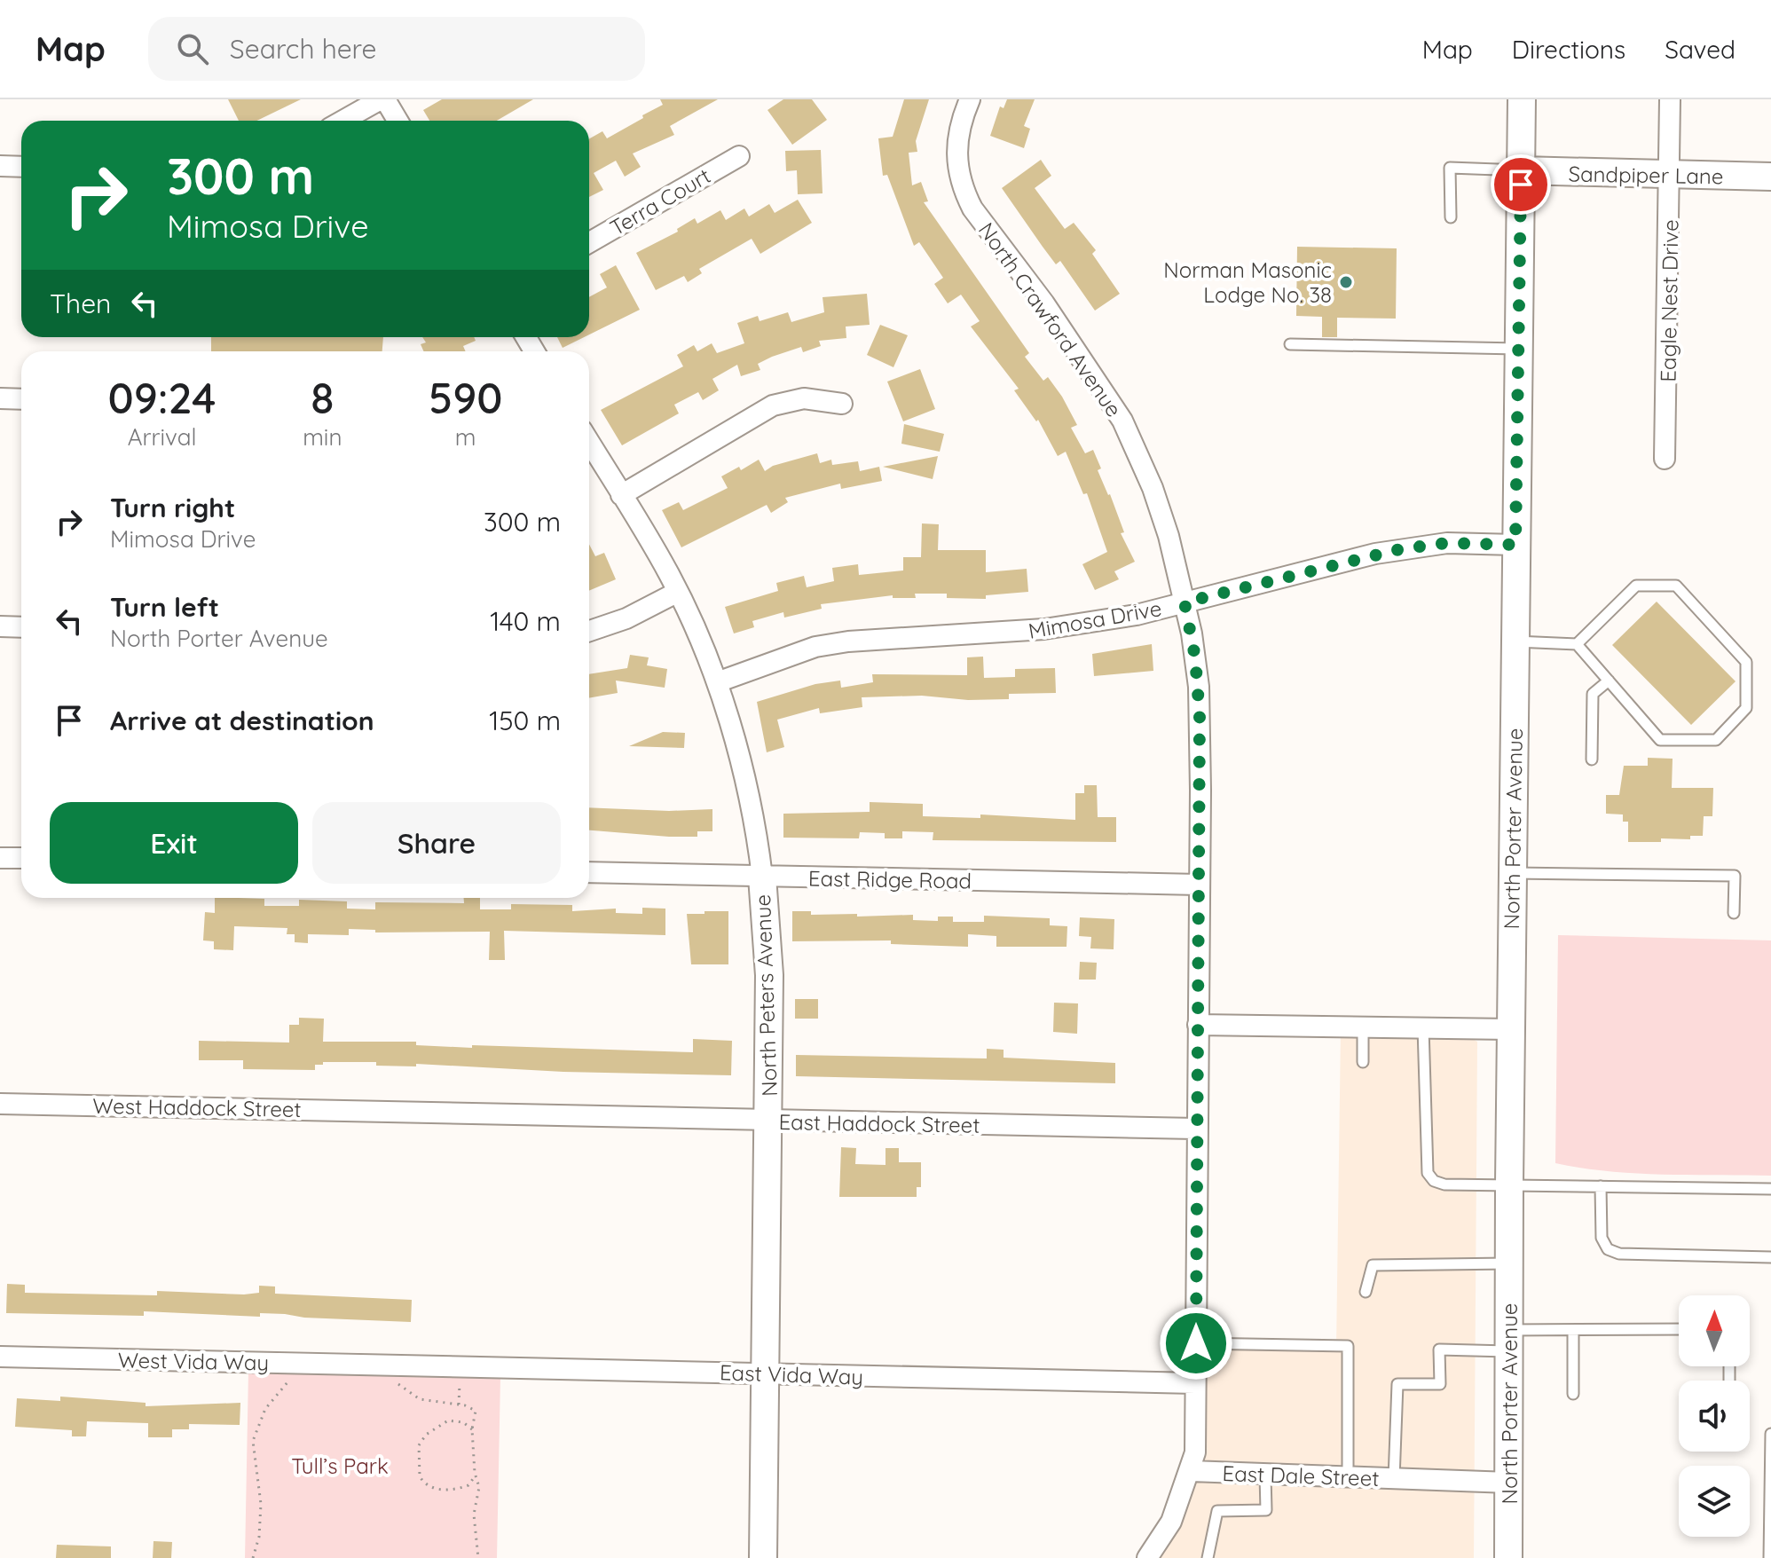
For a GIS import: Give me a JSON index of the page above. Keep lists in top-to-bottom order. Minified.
{"streets":{"main road":["Sandpiper Lane","North Porter Avenue","North Peters Avenue"],"street":["Terra Court","Eagle Nest Drive","North Crawford Avenue","Mimosa Drive","East Ridge Road","West Haddock Street","East Haddock Street","West Vida Way","East Vida Way","East Dale Street"]},"crossings":[["Sandpiper Lane","Eagle Nest Drive"],["Sandpiper Lane","North Porter Avenue"],["North Crawford Avenue","Mimosa Drive"],["North Crawford Avenue","East Ridge Road"],["North Crawford Avenue","East Haddock Street"],["North Crawford Avenue","East Vida Way"],["North Crawford Avenue","East Dale Street"],["Mimosa Drive","North Porter Avenue"],["Mimosa Drive","North Peters Avenue"],["North Porter Avenue","East Dale Street"],["East Ridge Road","North Peters Avenue"],["North Peters Avenue","East Haddock Street"],["North Peters Avenue","East Vida Way"],["West Haddock Street","East Haddock Street"],["West Vida Way","East Vida Way"]],"parks":["Tull’s Park"],"places":["Norman Masonic Lodge No. 38"],"north":"top","page":{"header":"Map","search":"Search here","nav":["Map","Directions","Saved"],"turn":["300 m","Mimosa Drive"],"then":"Then","eta":["09:24","Arrival","8","min","590","m"],"list":[{"name":"Turn right","note":"Mimosa Drive","value":"300 m"},{"name":"Turn left","note":"North Porter Avenue","value":"140 m"},{"name":"Arrive at destination","value":"150 m"}],"buttons":["Exit","Share"]}}
